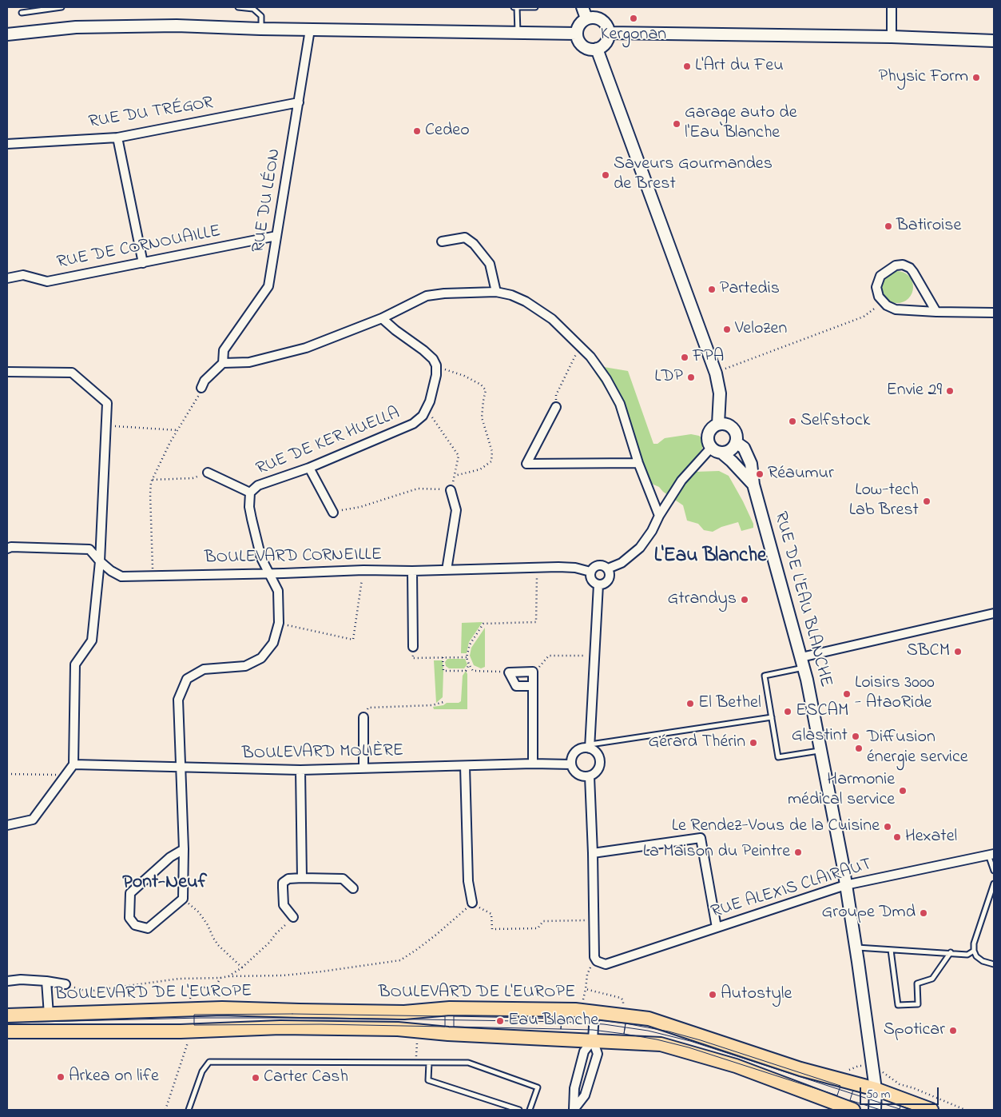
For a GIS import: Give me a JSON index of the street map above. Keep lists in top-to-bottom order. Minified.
{"streets":{"main road":["BOULEVARD DE L'EUROPE"],"street":["RUE DU TRÉGOR","RUE DU LÉON","RUE DE CORNOUAILLE","RUE DE KER HUELLA","BOULEVARD CORNEILLE","RUE DE L'EAU BLANCHE","BOULEVARD MOLIÈRE","RUE ALEXIS CLAIRAUT"]},"crossings":[["RUE DU TRÉGOR","RUE DU LÉON"],["RUE DU LÉON","RUE DE CORNOUAILLE"],["RUE DE KER HUELLA","BOULEVARD CORNEILLE"],["RUE DE KER HUELLA","BOULEVARD MOLIÈRE"],["RUE DE L'EAU BLANCHE","RUE ALEXIS CLAIRAUT"],["RUE DE L'EAU BLANCHE","BOULEVARD DE L'EUROPE"]],"districts":["L'Eau Blanche","Pont-Neuf"],"places":["Kergonan","L'Art du Feu","Physic Form","Garage auto de l'Eau Blanche","Cedeo","Saveurs Gourmandes de Brest","Batiroise","Partedis","Velozen","FPA","LDP","Envie 29","Selfstock","Réaumur","Low-tech Lab Brest","Gtrandys","SBCM","Loisirs 3000 - AtaoRide","El Bethel","ESCAM","Glastint","Gérard Thérin","Diffusion énergie service","Harmonie médical service","Le Rendez-Vous de la Cuisine","Hexatel","La Maison du Peintre","Groupe Dmd","Autostyle","Eau Blanche","Spoticar","Arkea on life","Carter Cash"],"scale_bar":"50 m"}
